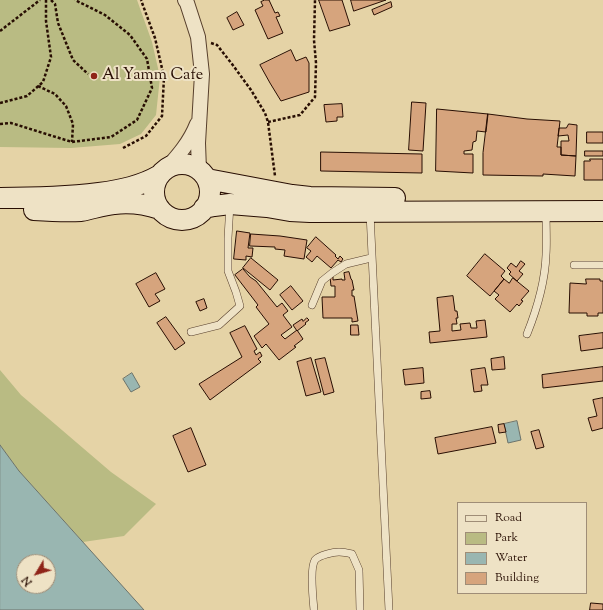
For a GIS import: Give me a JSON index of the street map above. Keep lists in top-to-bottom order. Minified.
{"places":["Al Yamm Cafe"],"legend":["Road","Park","Water","Building"],"north":"bottom left"}
